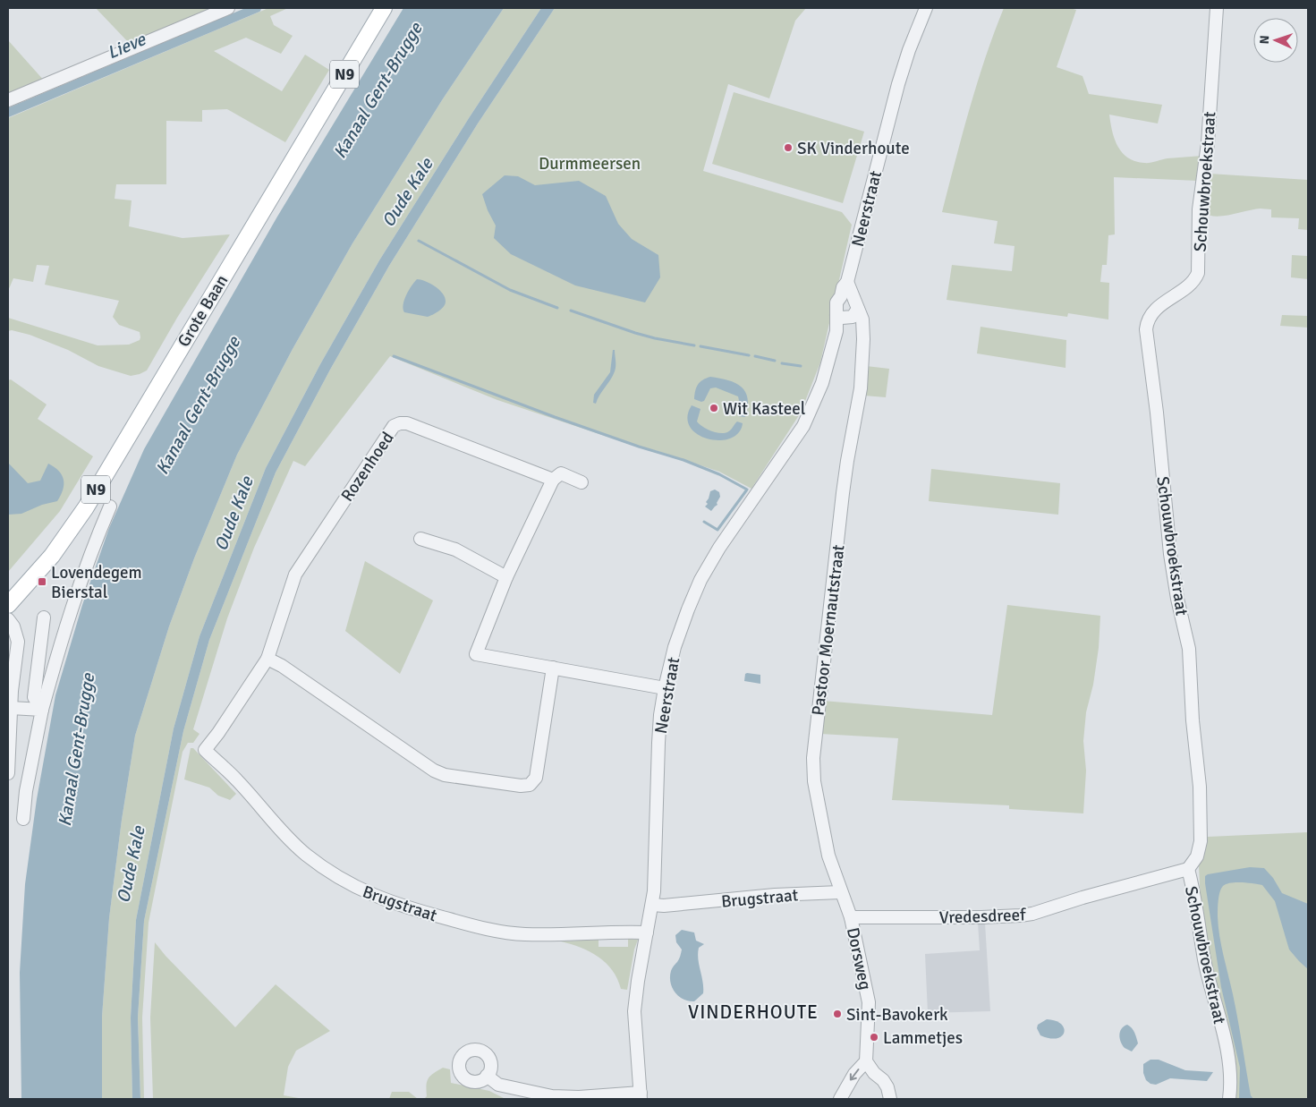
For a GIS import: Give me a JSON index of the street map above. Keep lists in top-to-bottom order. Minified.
{"streets":{"main road":["N9","Grote Baan"],"street":["Schouwbroekstraat","Neerstraat","Rozenhoed","Pastoor Moernautstraat","Brugstraat","Vredesdreef","Dorsweg"]},"crossings":[["Schouwbroekstraat","Vredesdreef"],["Neerstraat","Pastoor Moernautstraat"],["Neerstraat","Brugstraat"],["Rozenhoed","Brugstraat"],["Pastoor Moernautstraat","Brugstraat"],["Pastoor Moernautstraat","Vredesdreef"],["Pastoor Moernautstraat","Dorsweg"],["Vredesdreef","Dorsweg"]],"districts":["VINDERHOUTE"],"water":["Lieve","Kanaal Gent-Brugge","Oude Kale"],"parks":["Durmmeersen"],"places":{"other":["SK Vinderhoute","Wit Kasteel","Sint-Bavokerk","Lammetjes"],"transit":["Lovendegem Bierstal"]},"north":"left"}
